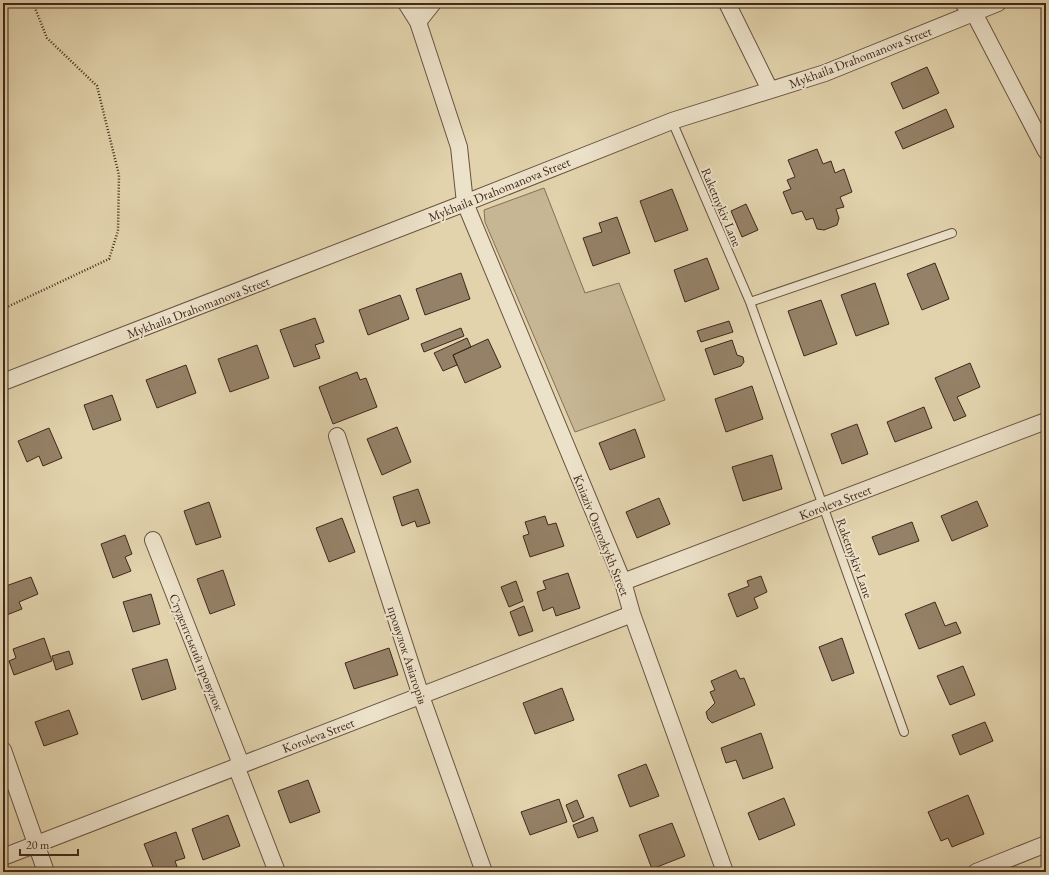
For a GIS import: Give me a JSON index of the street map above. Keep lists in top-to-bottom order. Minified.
{"streets":{"street":["Mykhaila Drahomanova Street","Koroleva Street","Kniaziv Ostrozkykh Street","Студентський провулок","провулок Авіаторів"],"lane":["Raketnykiv Lane"]},"crossings":[["Mykhaila Drahomanova Street","Raketnykiv Lane"],["Mykhaila Drahomanova Street","Kniaziv Ostrozkykh Street"],["Raketnykiv Lane","Koroleva Street"],["Koroleva Street","Kniaziv Ostrozkykh Street"],["Koroleva Street","Студентський провулок"],["Koroleva Street","провулок Авіаторів"]],"scale_bar":"20 m"}
